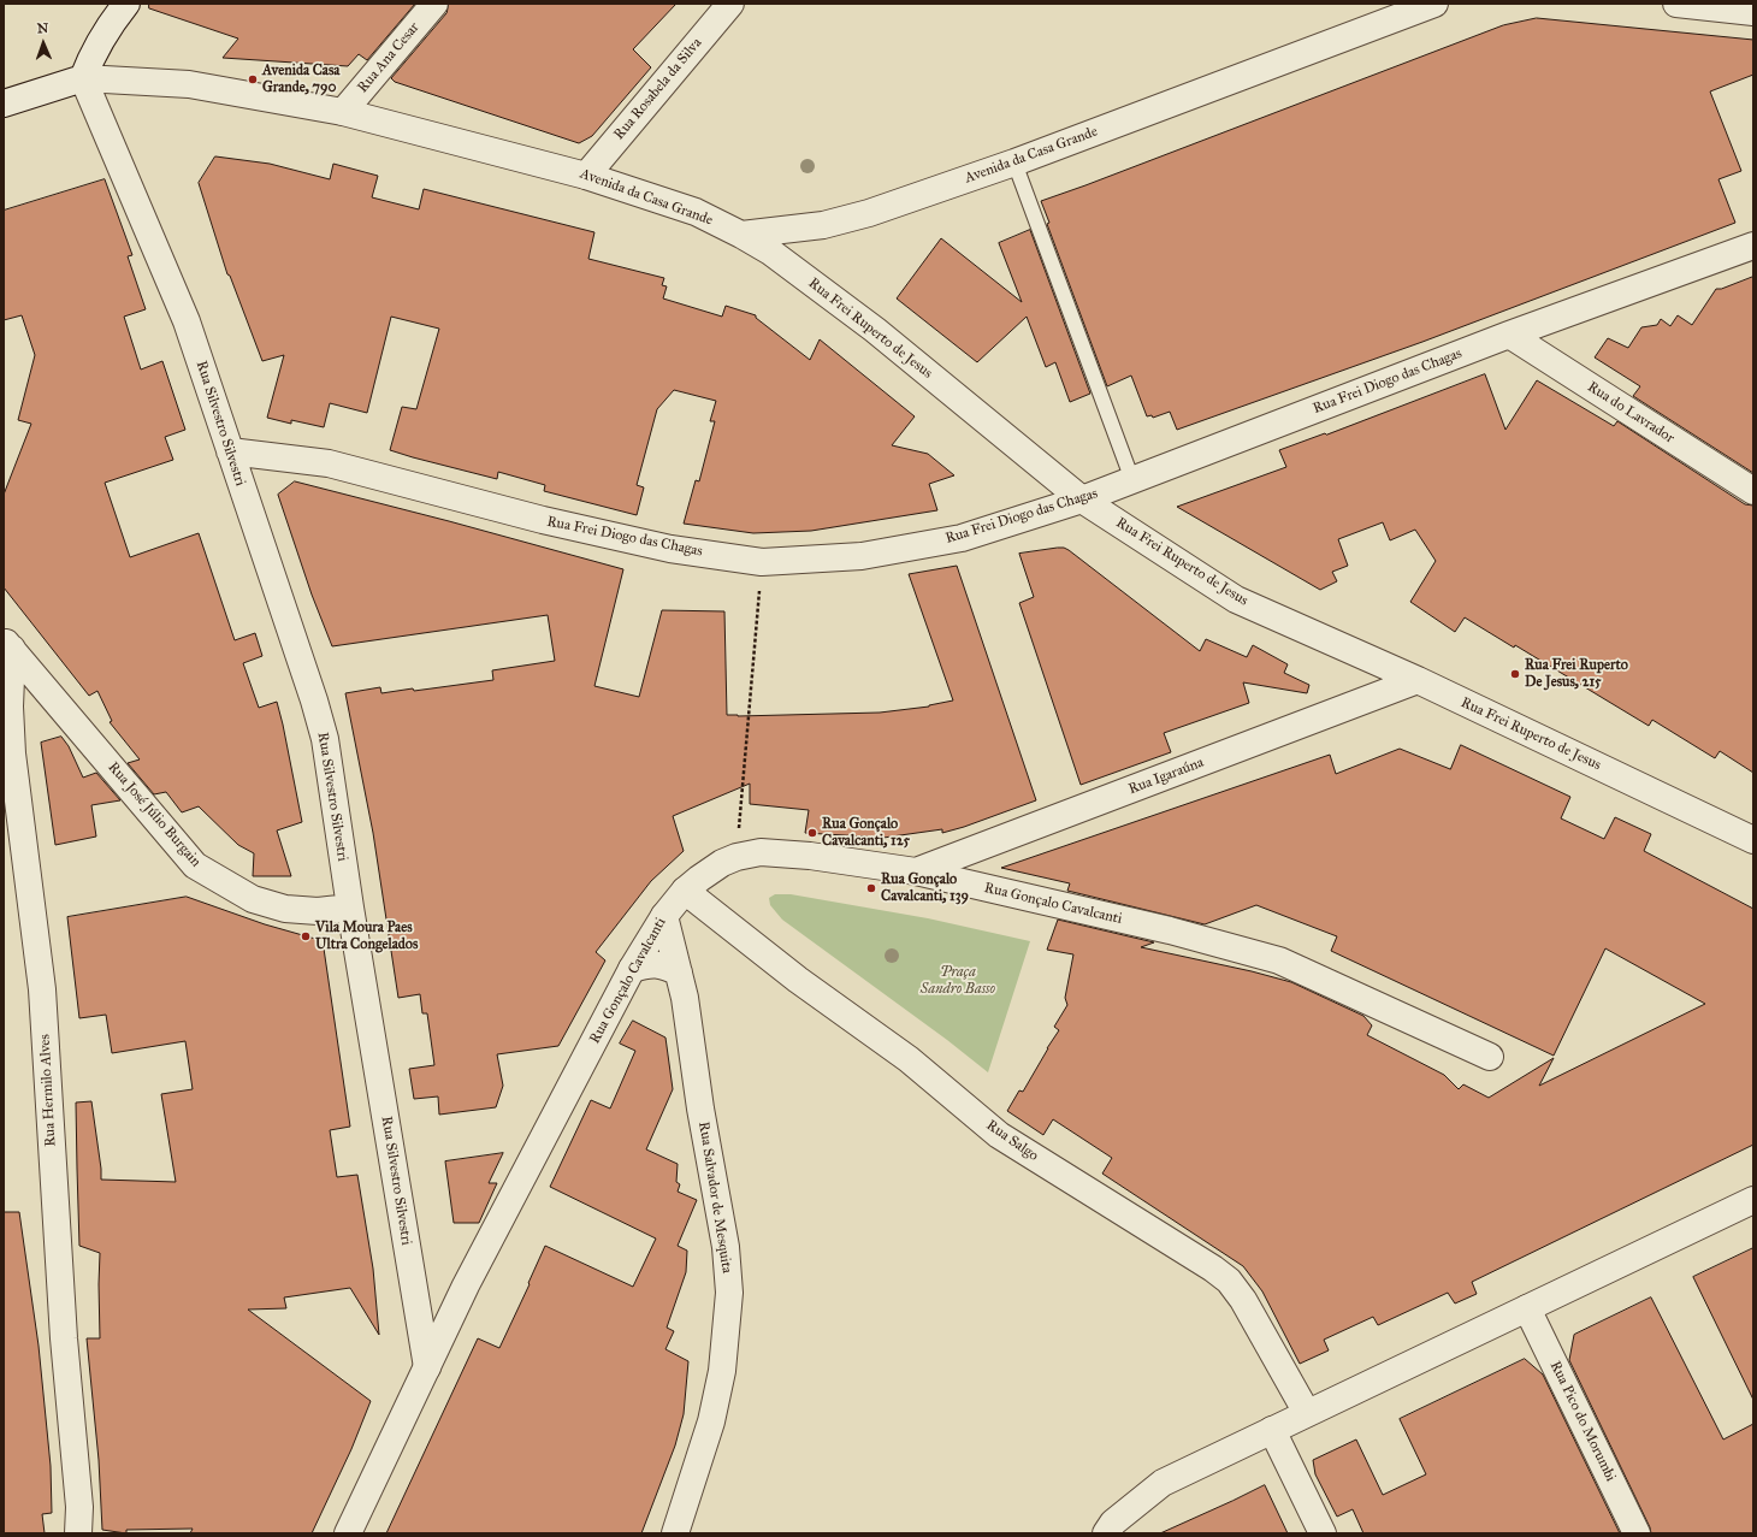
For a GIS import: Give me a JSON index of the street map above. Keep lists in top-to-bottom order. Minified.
{"streets":{"street":["Rua Ana Cesar","Rua Rosabela da Silva","Avenida da Casa Grande","Rua Frei Ruperto de Jesus","Rua Frei Diogo das Chagas","Rua do Lavrador","Rua Silvestro Silvestri","Rua Igaraúna","Rua José Júlio Burgain","Rua Gonçalo Cavalcanti","Rua Hermilo Alves","Rua Salgo","Rua Salvador de Mesquita","Rua Pico do Morumbi"]},"crossings":[["Rua Ana Cesar","Avenida da Casa Grande"],["Rua Rosabela da Silva","Avenida da Casa Grande"],["Avenida da Casa Grande","Rua Frei Ruperto de Jesus"],["Avenida da Casa Grande","Rua Silvestro Silvestri"],["Rua Frei Ruperto de Jesus","Rua Frei Diogo das Chagas"],["Rua Frei Ruperto de Jesus","Rua Igaraúna"],["Rua Frei Diogo das Chagas","Rua do Lavrador"],["Rua Frei Diogo das Chagas","Rua Silvestro Silvestri"],["Rua Silvestro Silvestri","Rua José Júlio Burgain"],["Rua Silvestro Silvestri","Rua Gonçalo Cavalcanti"],["Rua Igaraúna","Rua Gonçalo Cavalcanti"],["Rua José Júlio Burgain","Rua Hermilo Alves"],["Rua Gonçalo Cavalcanti","Rua Salgo"],["Rua Gonçalo Cavalcanti","Rua Salvador de Mesquita"]],"parks":["Praça Sandro Basso"],"places":["Avenida Casa Grande, 790","Rua Frei Ruperto De Jesus, 215","Rua Gonçalo Cavalcanti, 125","Rua Gonçalo Cavalcanti, 139","Vila Moura Paes Ultra Congelados"],"north":"top"}
